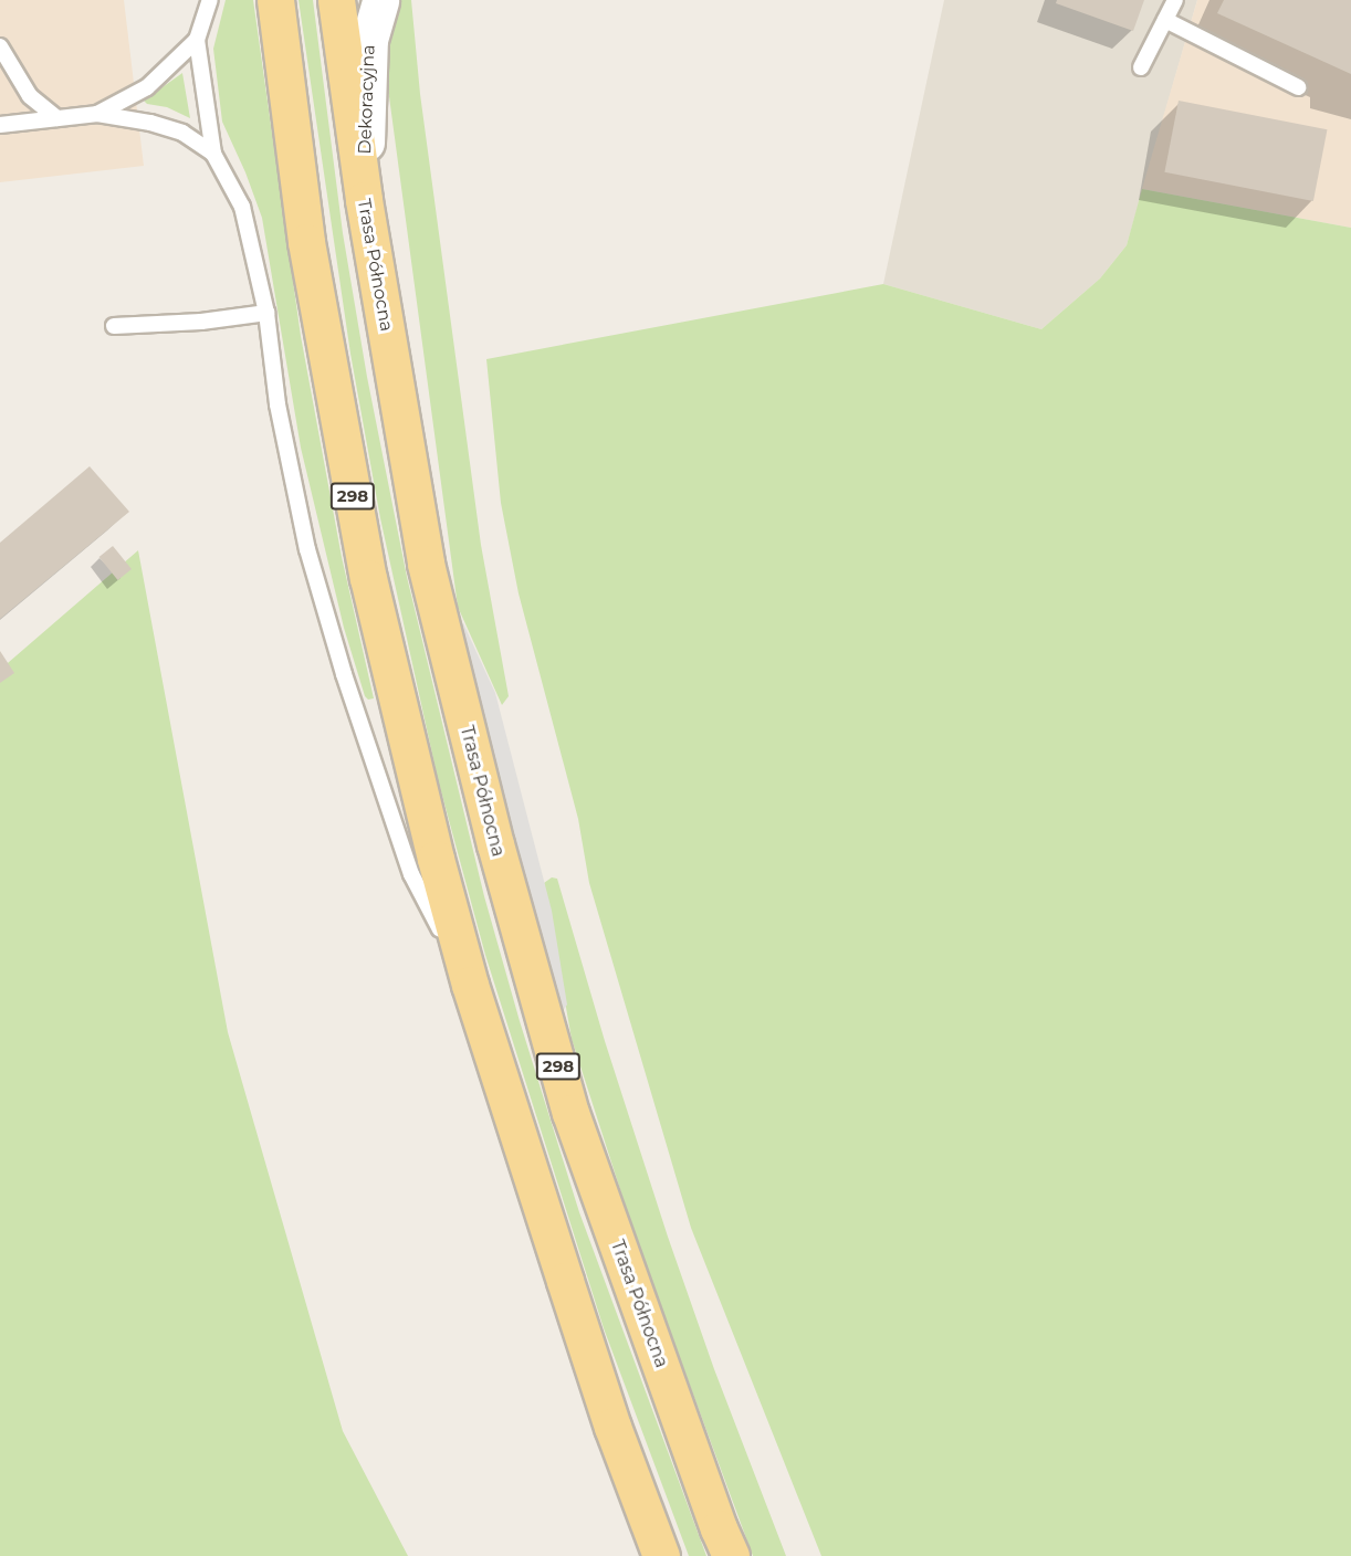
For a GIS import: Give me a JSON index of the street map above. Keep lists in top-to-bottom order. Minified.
{"streets":{"main road":["Trasa Północna","298"],"street":["Dekoracyjna"]},"crossings":[["Dekoracyjna","Trasa Północna"]]}
